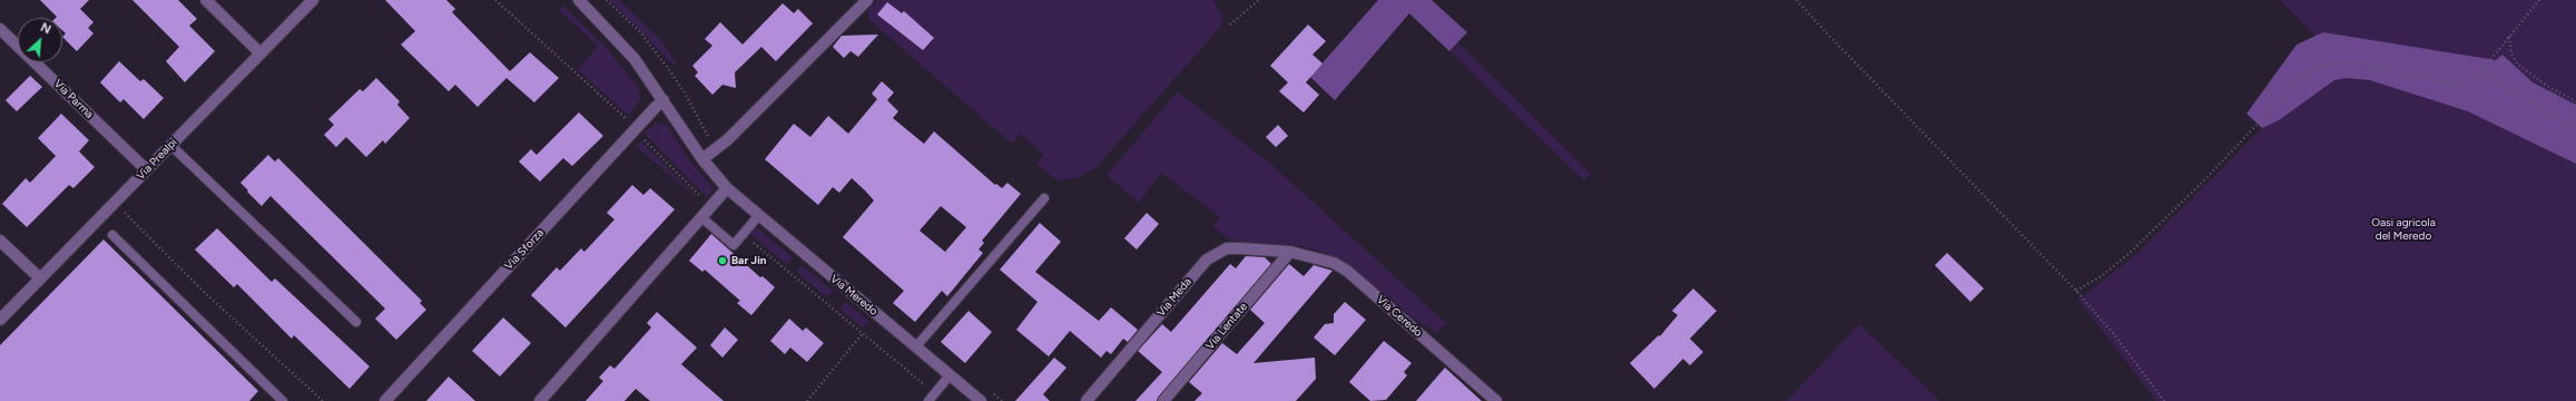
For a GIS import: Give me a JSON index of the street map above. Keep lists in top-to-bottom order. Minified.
{"streets":{"street":["Via Parma","Via Prealpi","Via Sforza","Via Meredo","Via Meda","Via Ceredo","Via Lentate"]},"crossings":[["Via Parma","Via Prealpi"],["Via Sforza","Via Meredo"],["Via Meda","Via Ceredo"],["Via Meda","Via Lentate"],["Via Ceredo","Via Lentate"]],"parks":["Oasi agricola del Meredo"],"places":["Bar Jin"],"north":"top right"}
